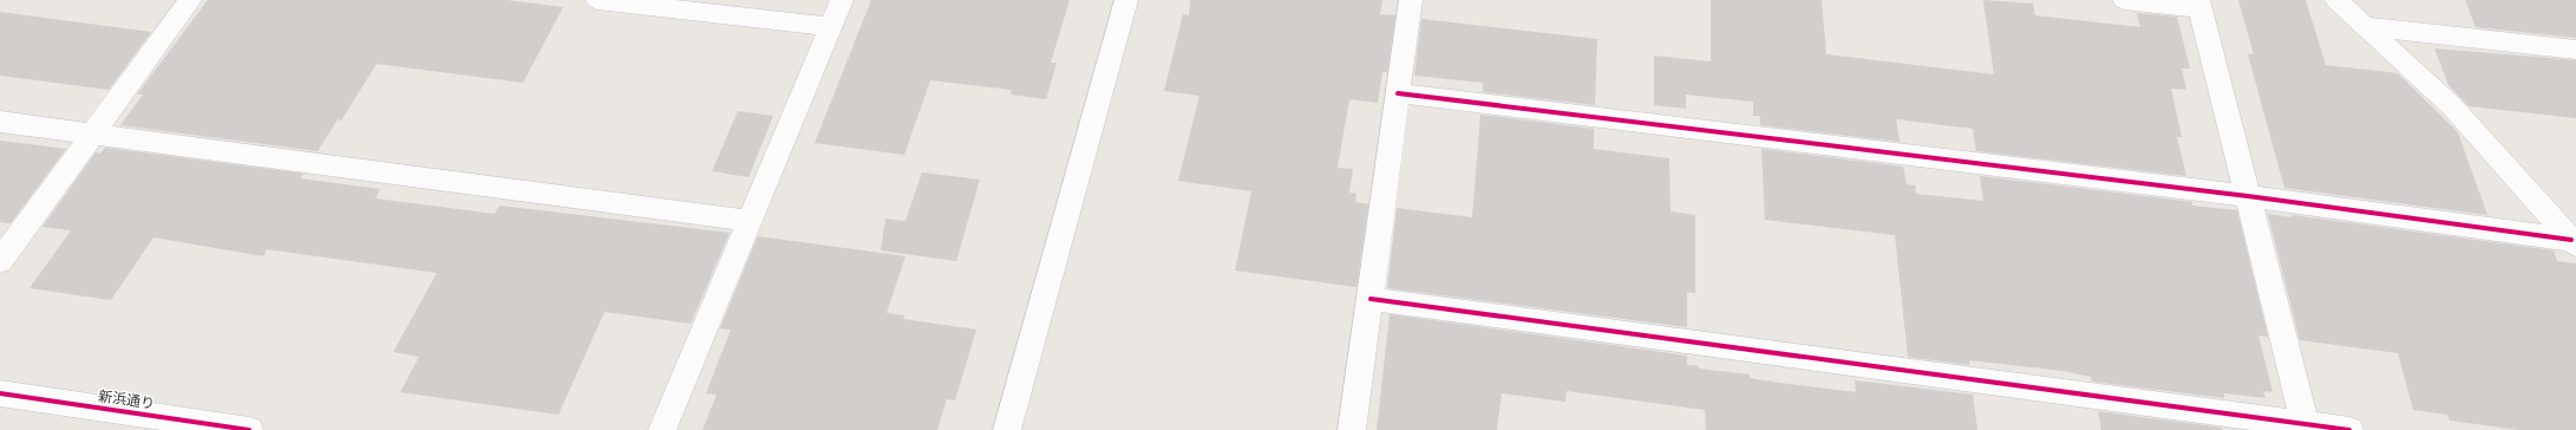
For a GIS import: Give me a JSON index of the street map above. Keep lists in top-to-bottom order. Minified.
{"streets":{"street":["新浜通り"]}}
